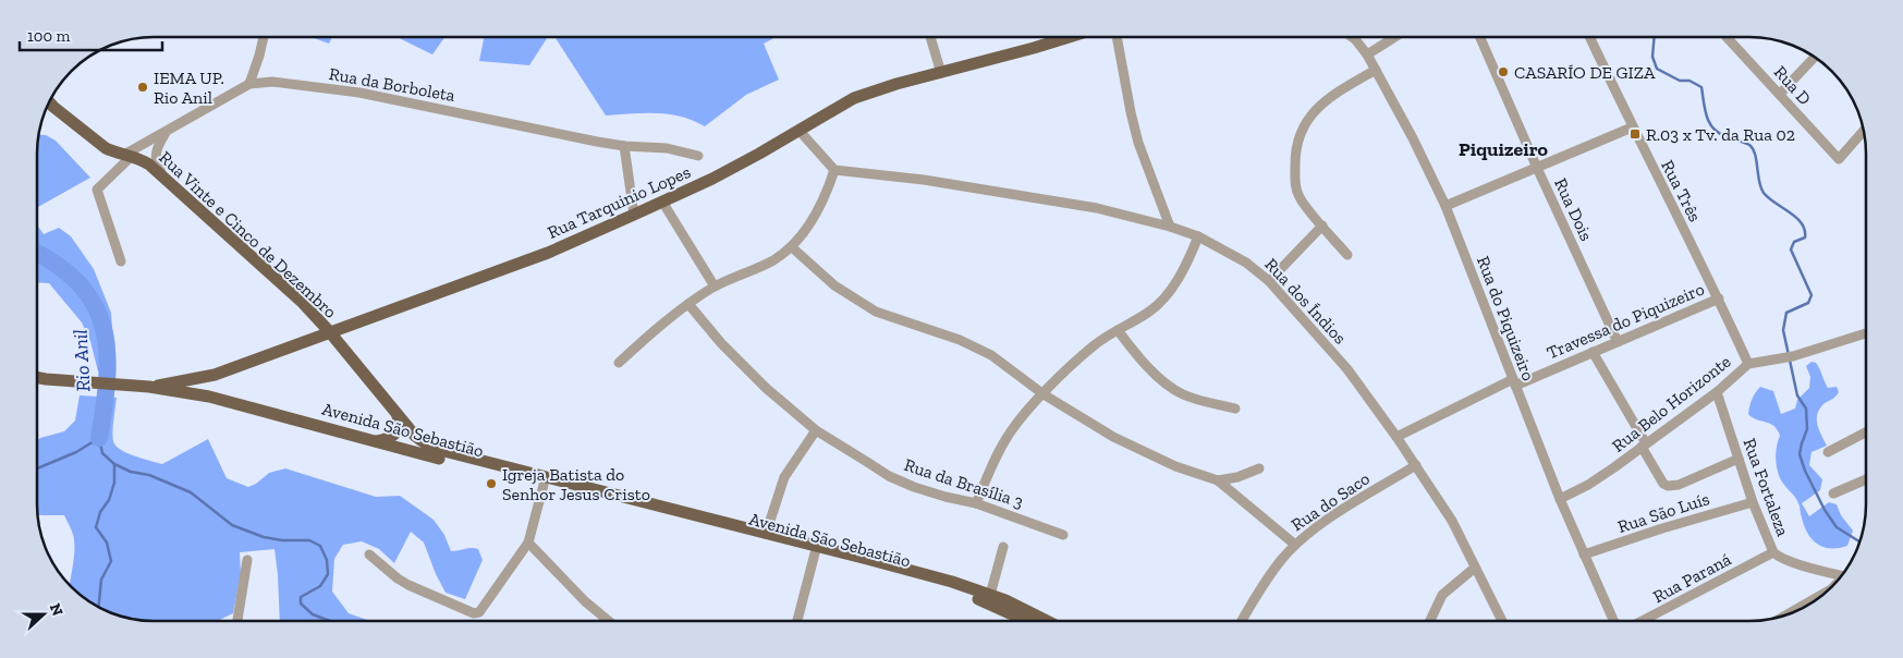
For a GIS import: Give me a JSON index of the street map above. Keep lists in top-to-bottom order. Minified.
{"streets":{"main road":["Rua Tarquinio Lopes","Rua Vinte e Cinco de Dezembro","Avenida São Sebastião"],"street":["Rua da Borboleta","Rua D","Rua Três","Rua Dois","Rua dos Índios","Rua do Piquizeiro","Travessa do Piquizeiro","Rua Belo Horizonte","Rua da Brasília 3","Rua Fortaleza","Rua do Saco","Rua São Luís","Rua Paraná"]},"crossings":[["Rua da Borboleta","Rua Vinte e Cinco de Dezembro"],["Rua Três","Travessa do Piquizeiro"],["Rua Três","Rua Belo Horizonte"],["Rua Tarquinio Lopes","Rua Vinte e Cinco de Dezembro"],["Rua Tarquinio Lopes","Avenida São Sebastião"],["Rua Dois","Travessa do Piquizeiro"],["Rua Vinte e Cinco de Dezembro","Avenida São Sebastião"],["Rua dos Índios","Travessa do Piquizeiro"],["Rua dos Índios","Rua do Saco"],["Rua do Piquizeiro","Travessa do Piquizeiro"],["Rua do Piquizeiro","Rua Belo Horizonte"],["Rua do Piquizeiro","Rua São Luís"],["Rua Belo Horizonte","Rua Fortaleza"],["Rua Fortaleza","Rua São Luís"],["Rua Fortaleza","Rua Paraná"]],"districts":["Piquizeiro"],"water":["Rio Anil"],"places":{"other":["CASARÍO DE GIZA","IEMA UP. Rio Anil","Igreja Batista do Senhor Jesus Cristo"],"transit":["R.03 x Tv. da Rua 02"]},"scale_bar":"100 m","north":"right"}
